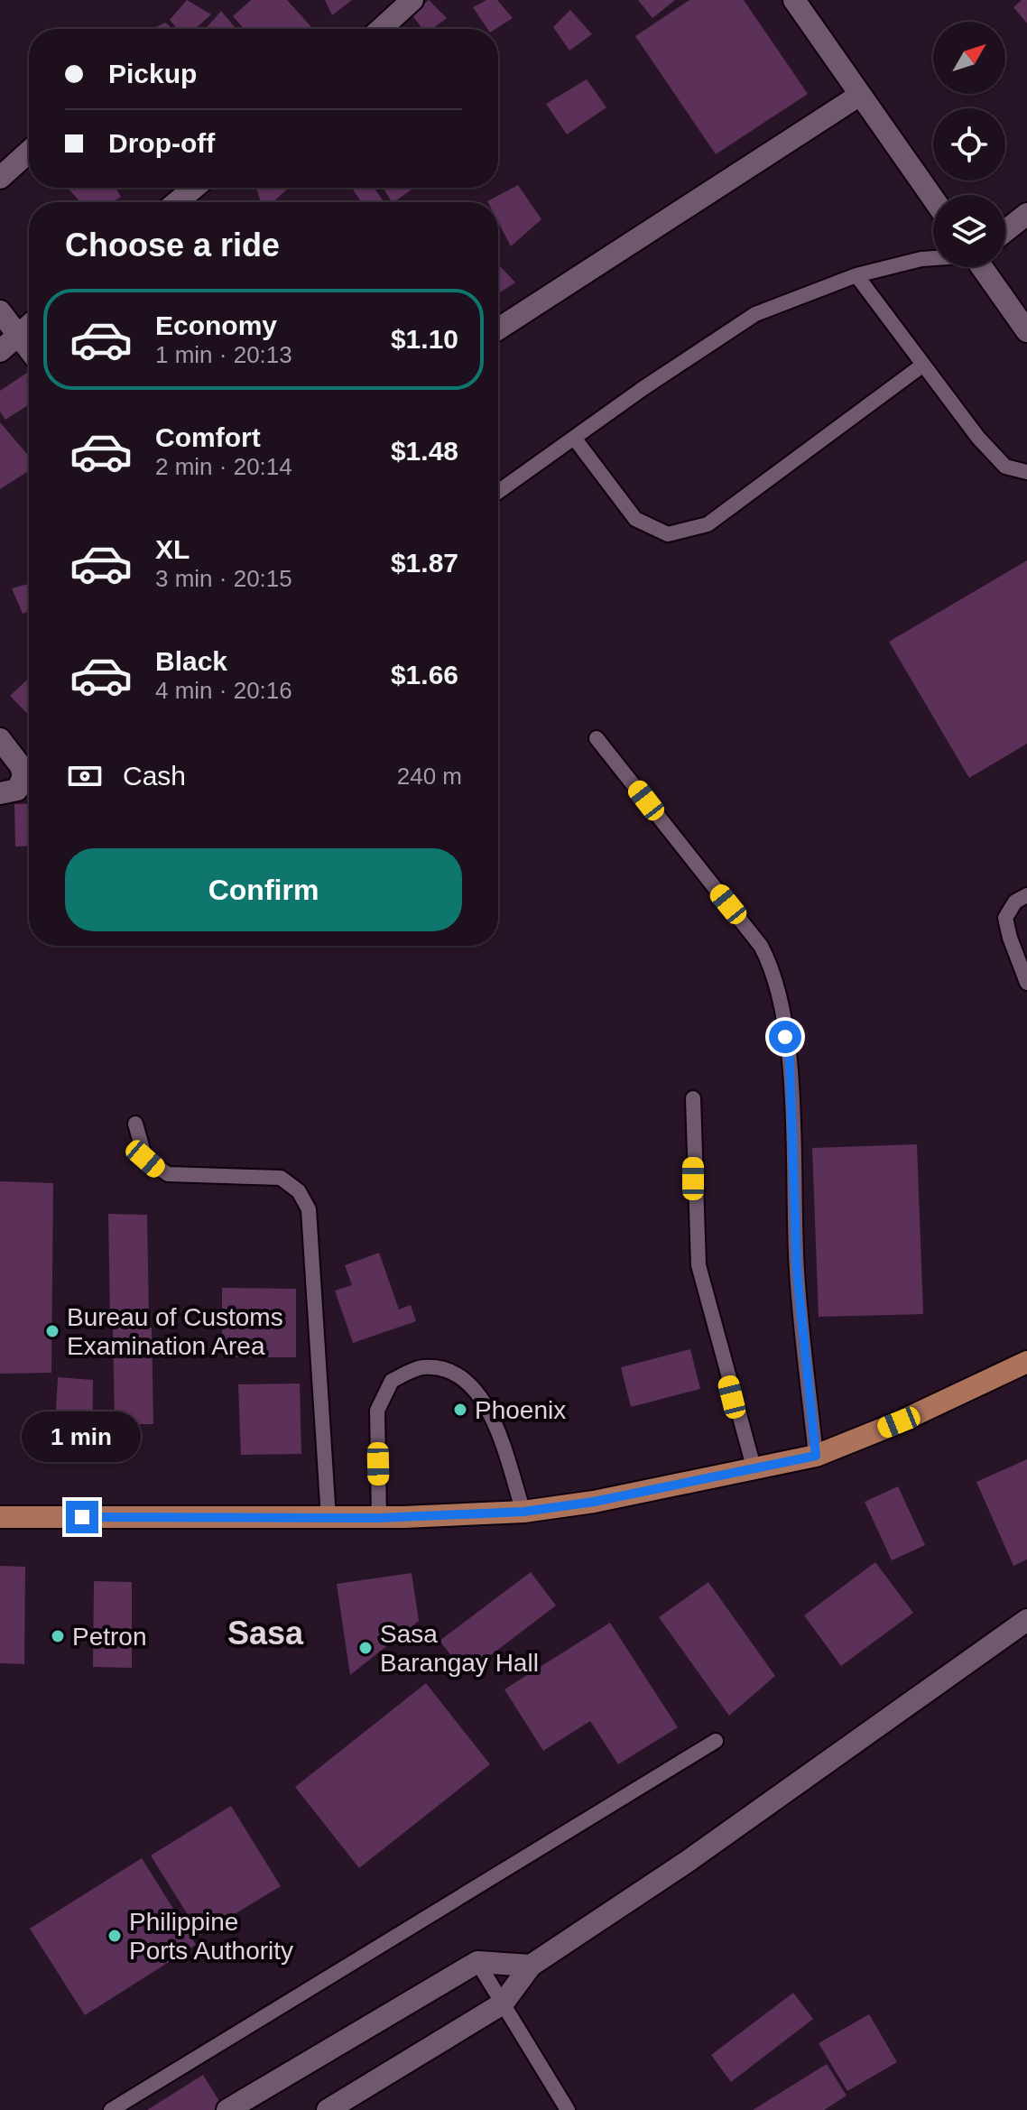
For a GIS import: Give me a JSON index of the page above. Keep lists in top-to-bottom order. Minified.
{"districts":["Sasa"],"places":["Bureau of Customs Examination Area","Phoenix","Petron","Sasa Barangay Hall","Philippine Ports Authority"],"north":"top right","page":{"banner":["Pickup","Drop-off"],"heading":"Choose a ride","list":[{"name":"Economy","note":"1 min · 20:13","value":"$1.10"},{"name":"Comfort","note":"2 min · 20:14","value":"$1.48"},{"name":"XL","note":"3 min · 20:15","value":"$1.87"},{"name":"Black","note":"4 min · 20:16","value":"$1.66"}],"pay":["Cash","240 m"],"buttons":"Confirm","bubble":"1 min"}}
